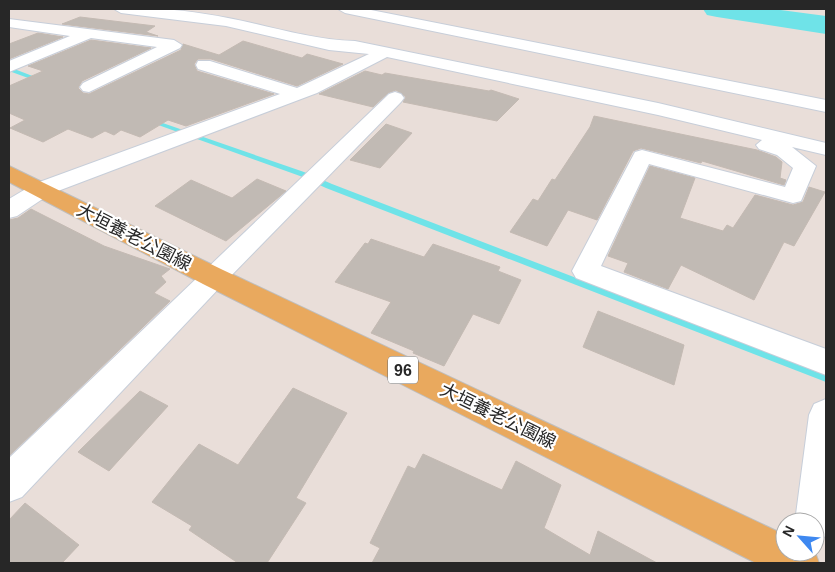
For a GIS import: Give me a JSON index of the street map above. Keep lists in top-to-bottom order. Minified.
{"streets":{"main road":["大垣養老公園線","96"]},"north":"top left"}
